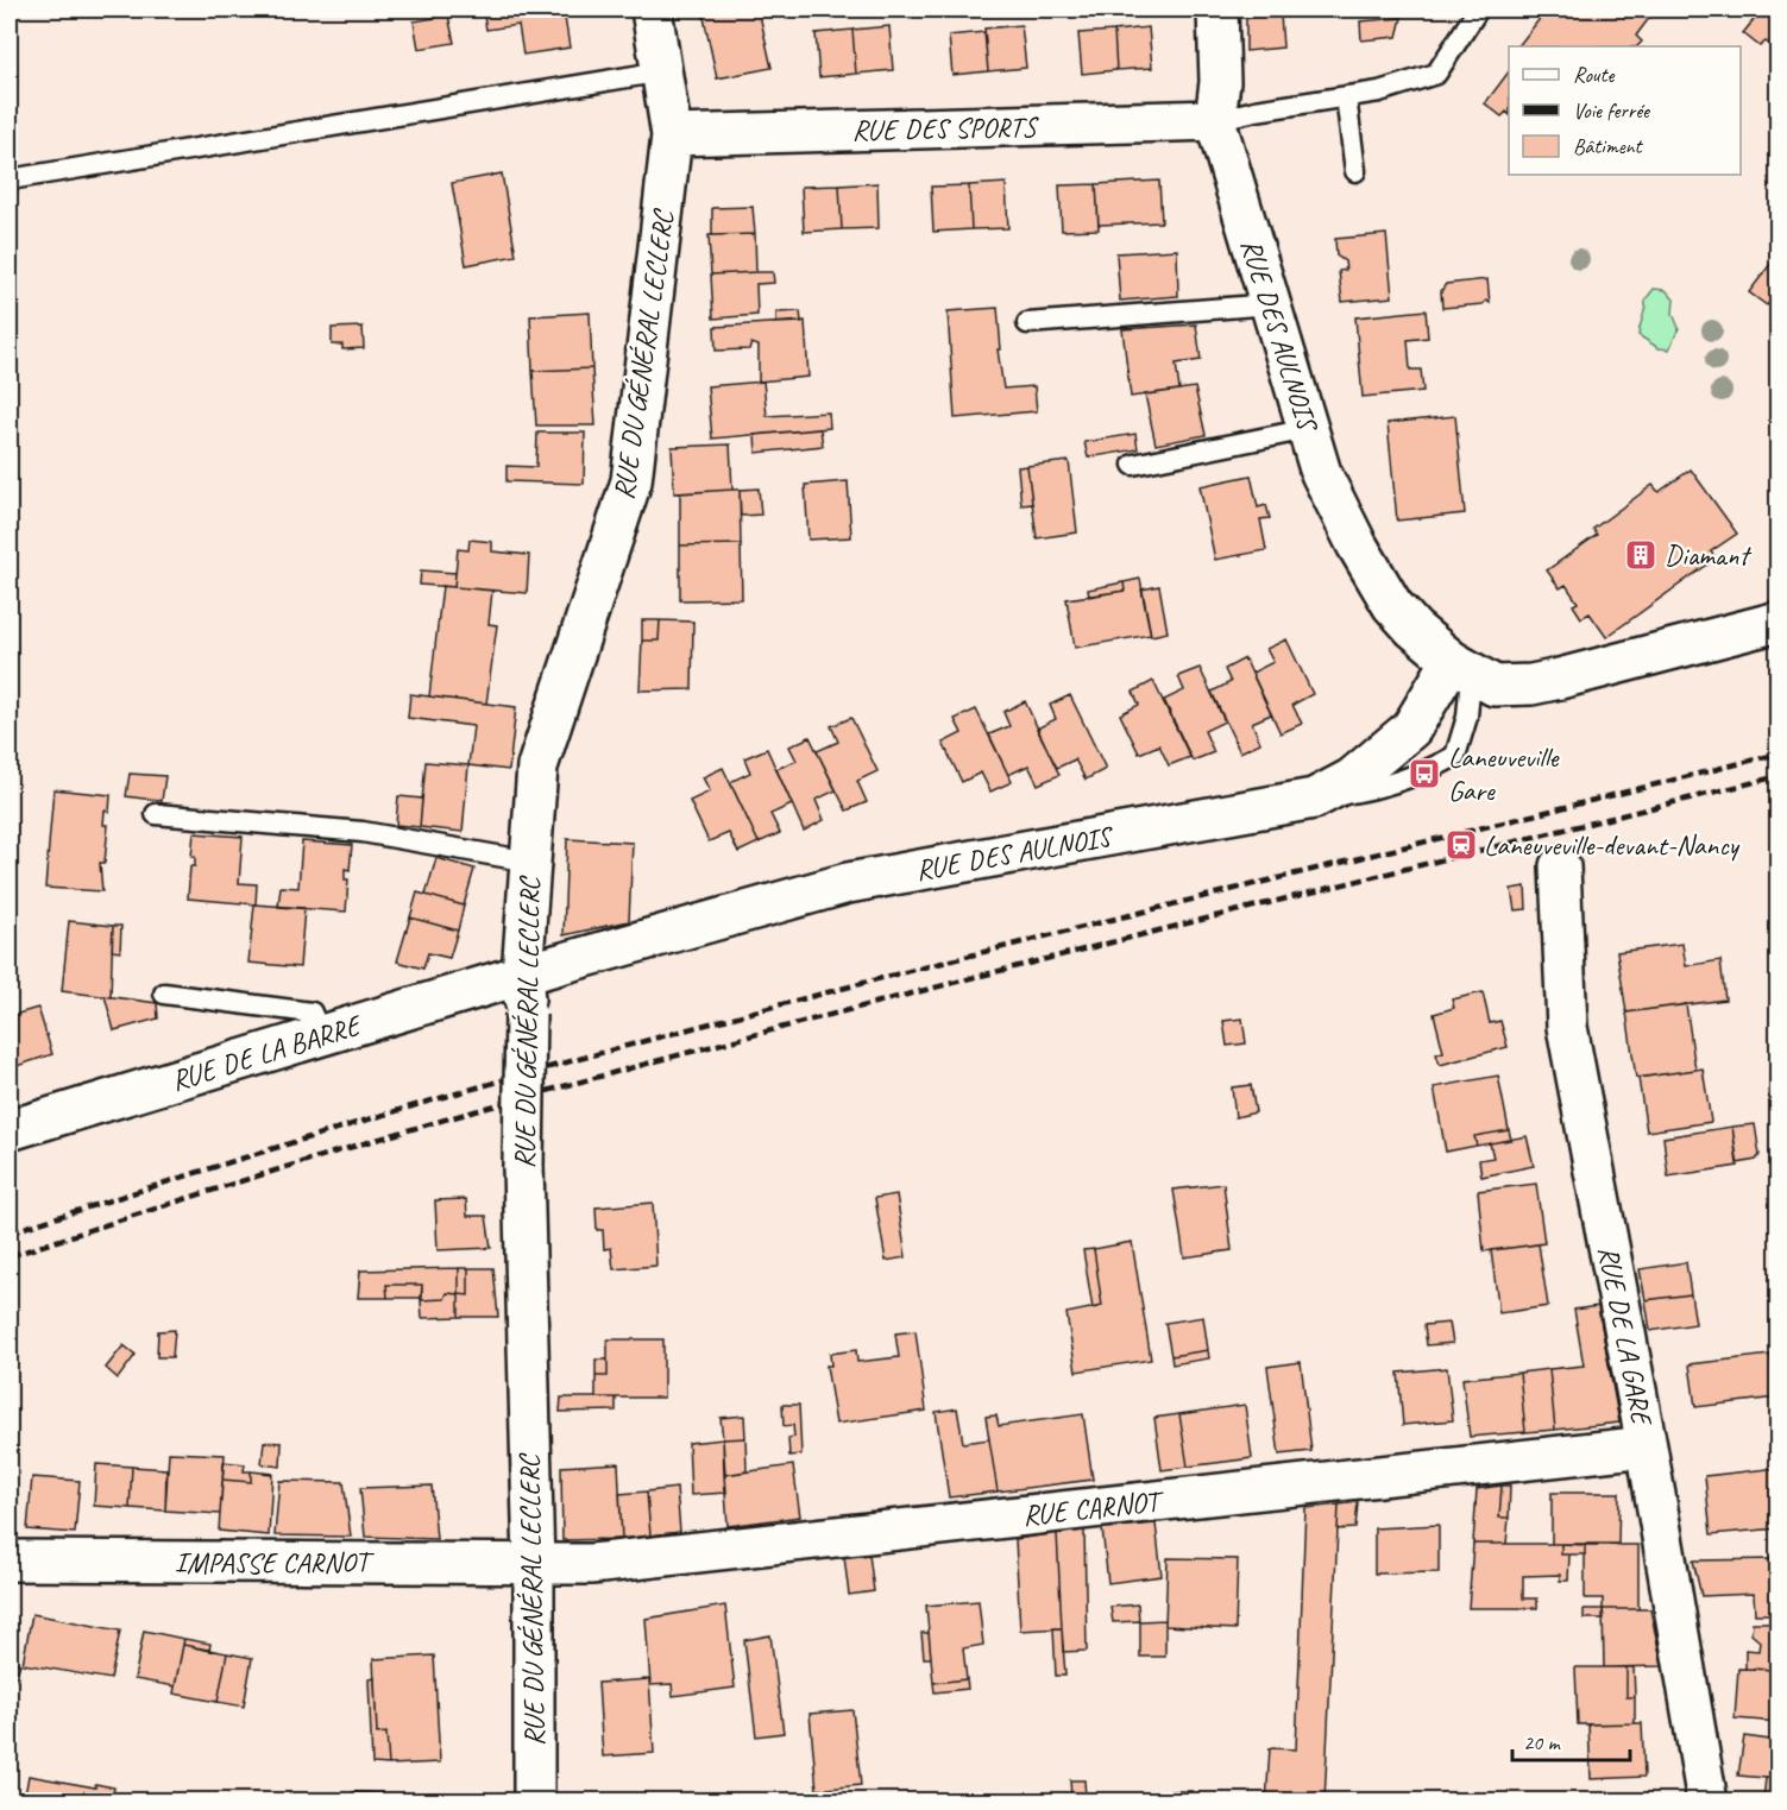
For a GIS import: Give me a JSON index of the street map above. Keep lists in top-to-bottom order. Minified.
{"streets":{"street":["RUE DES SPORTS","RUE DES AULNOIS","RUE DU GÉNÉRAL LECLERC","RUE DE LA BARRE","RUE DE LA GARE","RUE CARNOT","IMPASSE CARNOT"]},"crossings":[["RUE DES SPORTS","RUE DES AULNOIS"],["RUE DES SPORTS","RUE DU GÉNÉRAL LECLERC"],["RUE DES AULNOIS","RUE DU GÉNÉRAL LECLERC"],["RUE DES AULNOIS","RUE DE LA BARRE"],["RUE DU GÉNÉRAL LECLERC","RUE DE LA BARRE"],["RUE DU GÉNÉRAL LECLERC","RUE CARNOT"],["RUE DU GÉNÉRAL LECLERC","IMPASSE CARNOT"],["RUE DE LA GARE","RUE CARNOT"],["RUE CARNOT","IMPASSE CARNOT"]],"places":{"building":["Diamant"],"bus stop":["Laneuveville Gare"],"station":["Laneuveville-devant-Nancy"]},"legend":["Route","Voie ferrée","Bâtiment"],"scale_bar":"20 m"}
